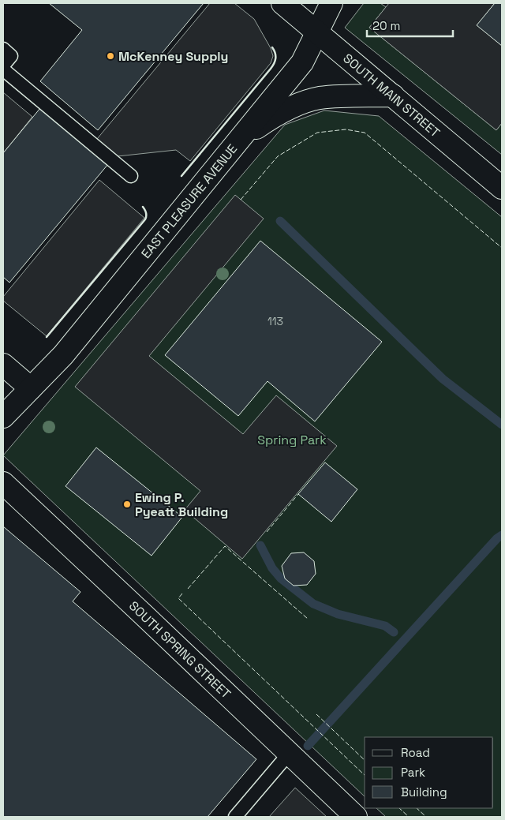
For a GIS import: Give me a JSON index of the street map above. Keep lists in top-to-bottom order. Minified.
{"streets":{"street":["SOUTH MAIN STREET","EAST PLEASURE AVENUE","SOUTH SPRING STREET"]},"crossings":[["SOUTH MAIN STREET","EAST PLEASURE AVENUE"]],"parks":["Spring Park"],"places":["McKenney Supply","Ewing P. Pyeatt Building"],"house_numbers":["113"],"legend":["Road","Park","Building"],"scale_bar":"20 m"}
